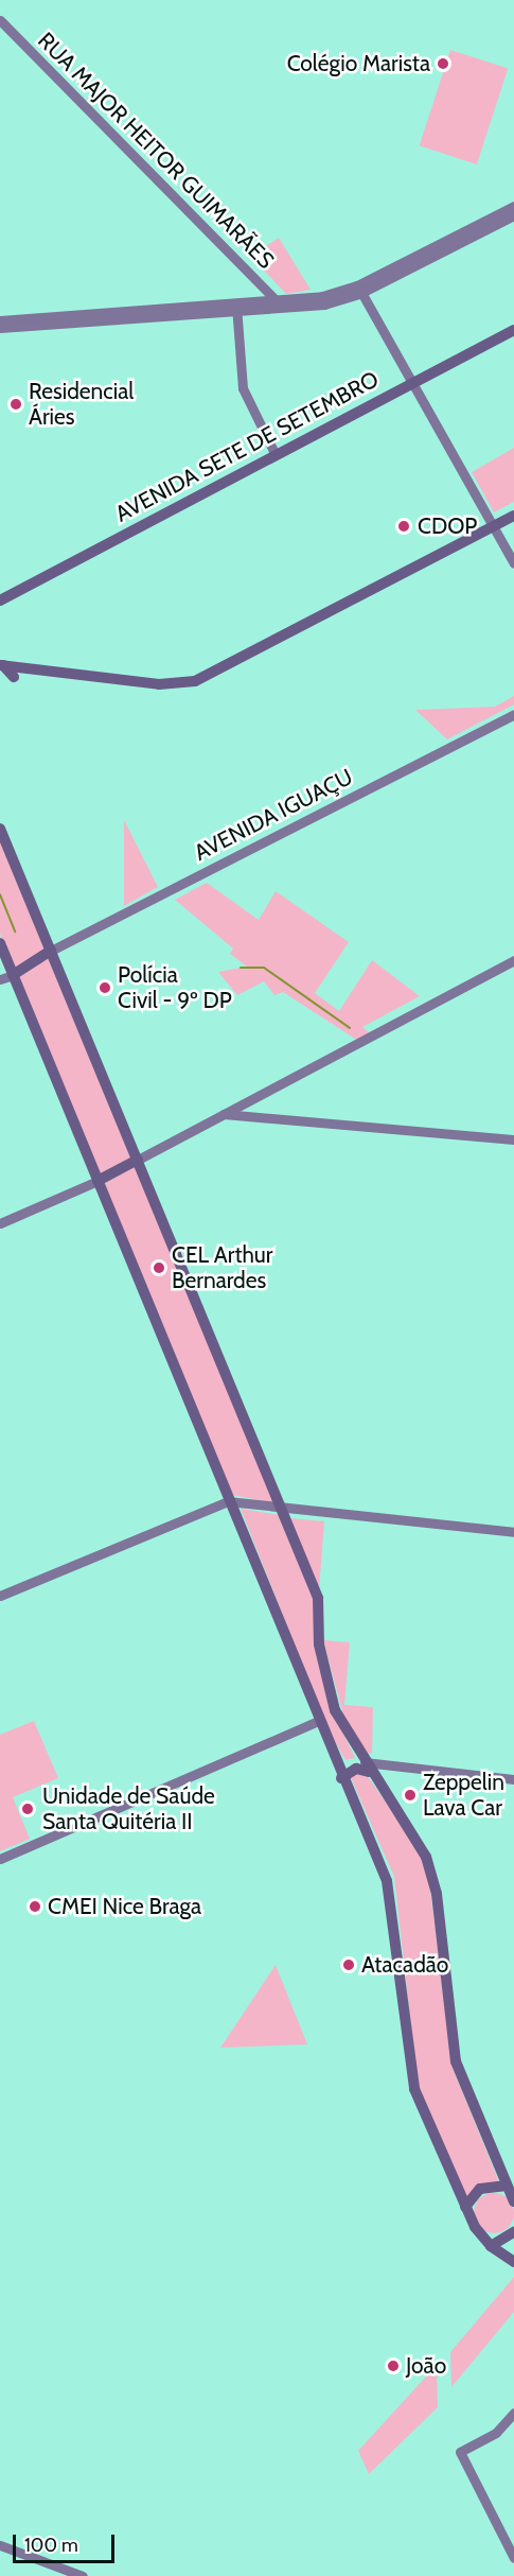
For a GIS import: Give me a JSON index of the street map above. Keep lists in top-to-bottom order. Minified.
{"streets":{"main road":["RUA MAJOR HEITOR GUIMARÃES","AVENIDA SETE DE SETEMBRO","AVENIDA IGUAÇU"]},"places":["Colégio Marista","Residencial Áries","CDOP","Polícia Civil - 9º DP","CEL Arthur Bernardes","Zeppelin Lava Car","Unidade de Saúde Santa Quitéria II","CMEI Nice Braga","Atacadão","João"],"scale_bar":"100 m"}
